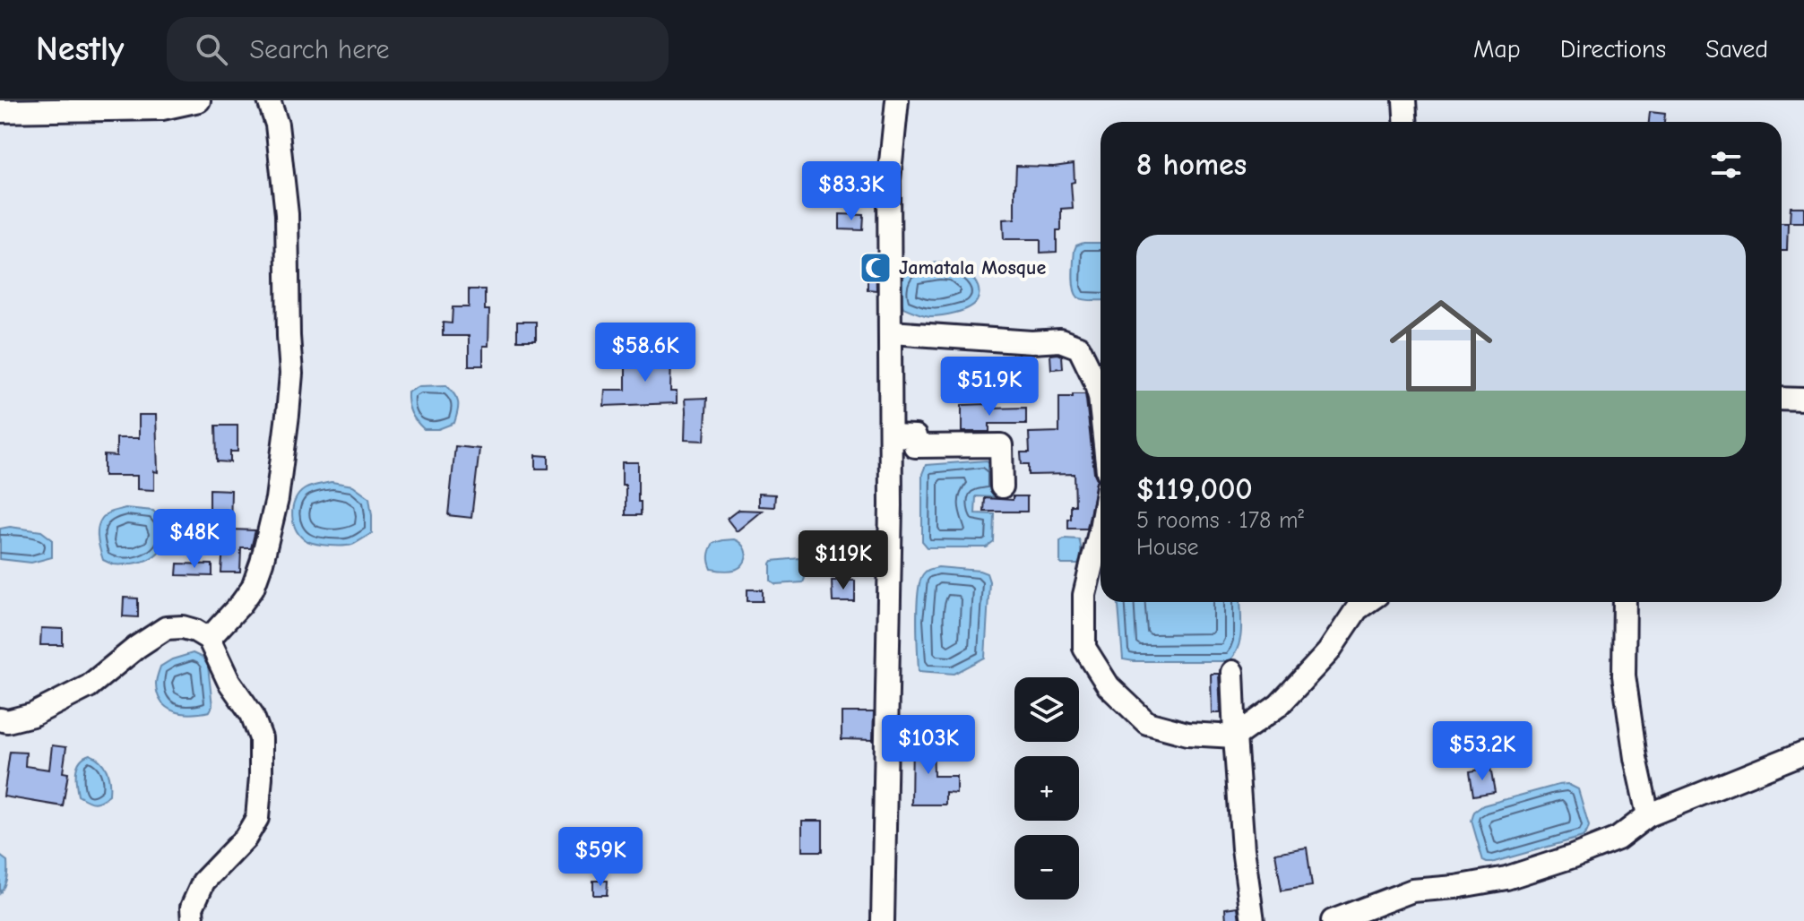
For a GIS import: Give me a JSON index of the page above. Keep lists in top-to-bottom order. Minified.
{"places":{"mosque":["Jamatala Mosque"]},"page":{"header":"Nestly","search":"Search here","nav":["Map","Directions","Saved"],"heading":"8 homes","price":["$83.3K","$58.6K","$51.9K","$48K","$119K","$103K","$53.2K","$59K"],"list":[{"name":"$119,000","note":"5 rooms · 178 m² · House"}],"map_buttons":["+","−"]}}
